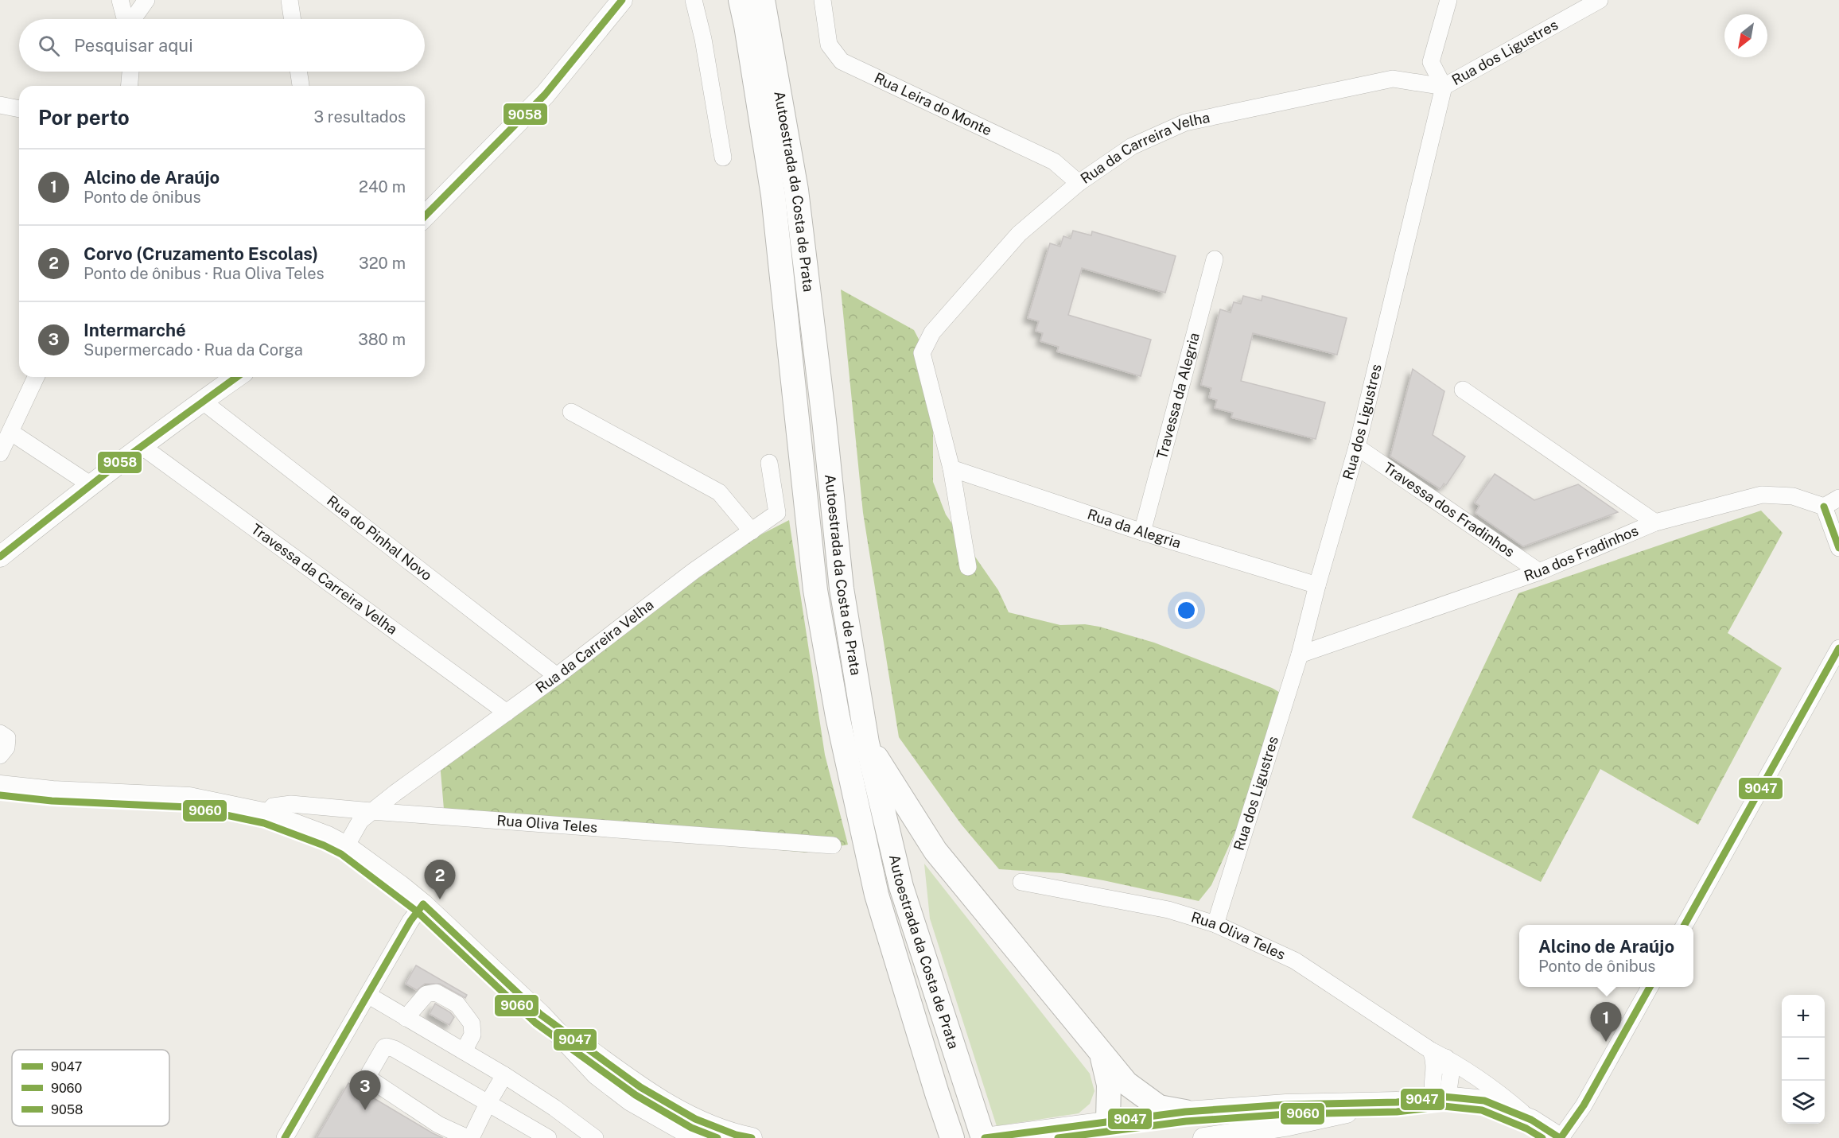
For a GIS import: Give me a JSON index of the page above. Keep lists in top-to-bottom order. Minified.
{"streets":{"highway":["Autoestrada da Costa de Prata"],"main road":["Rua Oliva Teles"],"street":["Rua dos Ligustres","Rua Leira do Monte","Rua da Carreira Velha","Travessa da Alegria","Travessa dos Fradinhos","Rua da Alegria","Rua do Pinhal Novo","Rua dos Fradinhos","Travessa da Carreira Velha"]},"crossings":[["Rua dos Ligustres","Rua da Carreira Velha"],["Rua dos Ligustres","Travessa dos Fradinhos"],["Rua dos Ligustres","Rua da Alegria"],["Rua dos Ligustres","Rua dos Fradinhos"],["Rua dos Ligustres","Rua Oliva Teles"],["Rua Leira do Monte","Rua da Carreira Velha"],["Rua da Carreira Velha","Rua da Alegria"],["Rua da Carreira Velha","Rua do Pinhal Novo"],["Rua da Carreira Velha","Travessa da Carreira Velha"],["Rua da Carreira Velha","Rua Oliva Teles"],["Autoestrada da Costa de Prata","Rua Oliva Teles"],["Travessa da Alegria","Rua da Alegria"],["Travessa dos Fradinhos","Rua dos Fradinhos"]],"lines":["transit line 9058","transit line 9047","transit line 9060"],"legend":["9047","9060","9058"],"north":"bottom left","page":{"search":"Pesquisar aqui","heading":["Por perto","3 resultados"],"list":[{"mark":"1","name":"Alcino de Araújo","note":"Ponto de ônibus","value":"240 m"},{"mark":"2","name":"Corvo (Cruzamento Escolas)","note":"Ponto de ônibus · Rua Oliva Teles","value":"320 m"},{"mark":"3","name":"Intermarché","note":"Supermercado · Rua da Corga","value":"380 m"}],"pins":["2","1","3"],"popup":["Alcino de Araújo","Ponto de ônibus"],"map_buttons":["+","−"]}}
